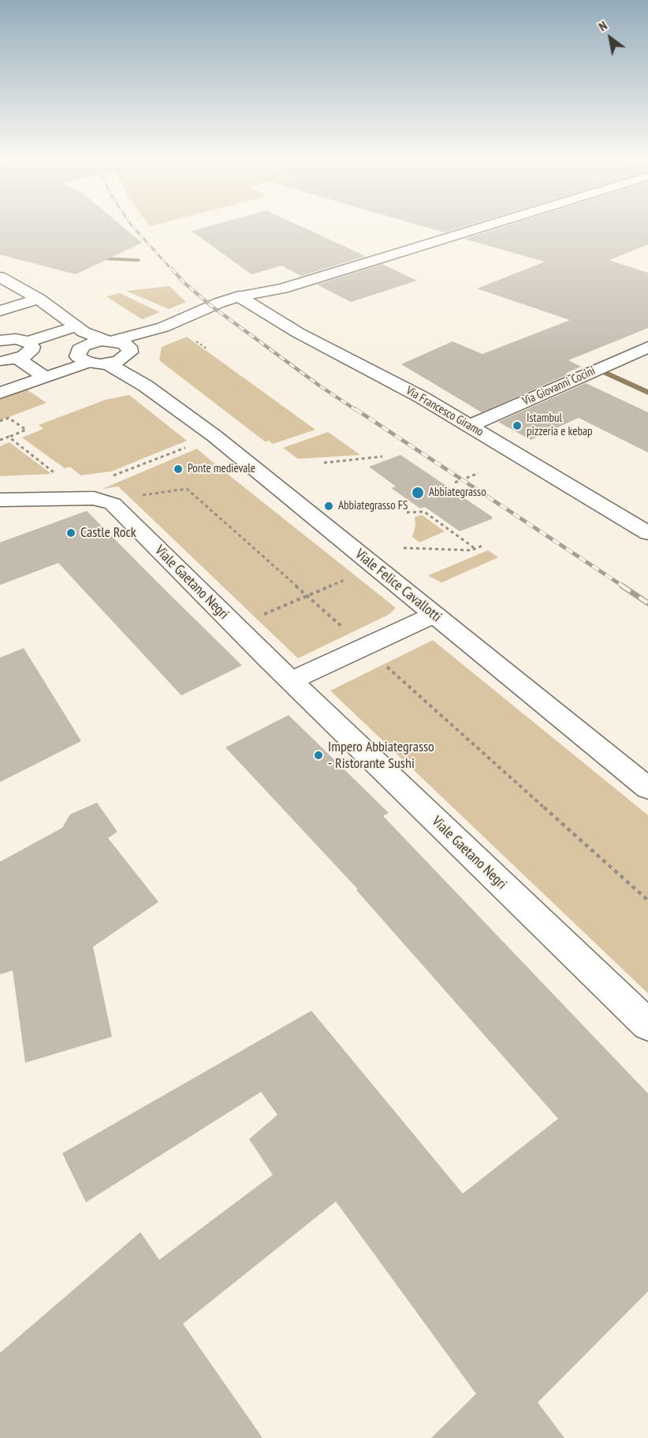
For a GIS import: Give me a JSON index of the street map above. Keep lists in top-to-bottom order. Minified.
{"streets":{"street":["Via Giovanni Cocini","Via Francesco Giramo","Viale Gaetano Negri","Viale Felice Cavallotti"]},"crossings":[["Via Giovanni Cocini","Via Francesco Giramo"]],"places":["Istambul pizzeria e kebap","Ponte medievale","Abbiategrasso","Abbiategrasso FS","Castle Rock","Impero Abbiategrasso - Ristorante Sushi"],"north":"top left"}
